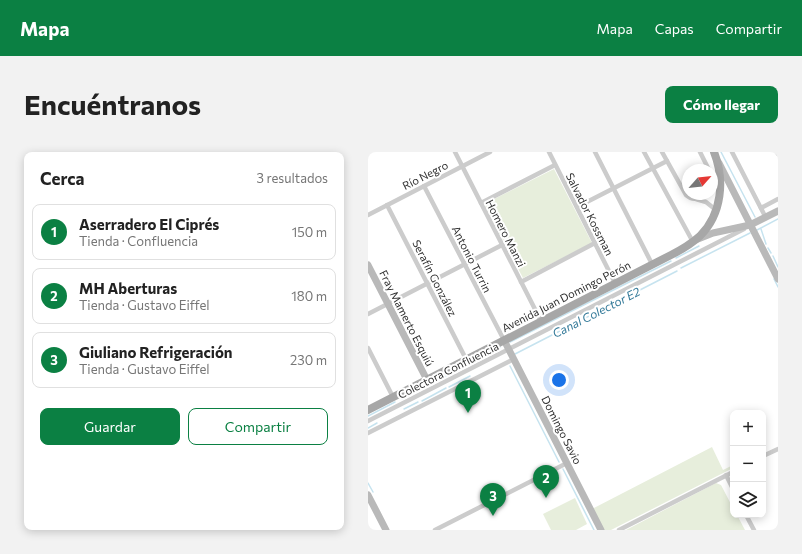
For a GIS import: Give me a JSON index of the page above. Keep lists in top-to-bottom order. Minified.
{"streets":{"main road":["Avenida Juan Domingo Perón"],"street":["Río Negro","Salvador Kossman","Homero Manzi","Antonio Turrin","Serafín González","Fray Mamerto Esquiú","Colectora Confluencia","Domingo Savio"]},"crossings":[["Río Negro","Homero Manzi"],["Río Negro","Antonio Turrin"],["Río Negro","Serafín González"],["Salvador Kossman","Avenida Juan Domingo Perón"],["Homero Manzi","Avenida Juan Domingo Perón"],["Antonio Turrin","Avenida Juan Domingo Perón"],["Antonio Turrin","Domingo Savio"],["Serafín González","Avenida Juan Domingo Perón"],["Avenida Juan Domingo Perón","Fray Mamerto Esquiú"],["Avenida Juan Domingo Perón","Colectora Confluencia"],["Avenida Juan Domingo Perón","Domingo Savio"],["Colectora Confluencia","Domingo Savio"]],"water":["Canal Colector E2"],"north":"top right","page":{"header":"Mapa","nav":["Mapa","Capas","Compartir"],"buttons":["Cómo llegar",["Guardar","Compartir"]],"title":"Encuéntranos","heading":["Cerca","3 resultados"],"list":[{"mark":"1","name":"Aserradero El Ciprés","note":"Tienda · Confluencia","value":"150 m"},{"mark":"2","name":"MH Aberturas","note":"Tienda · Gustavo Eiffel","value":"180 m"},{"mark":"3","name":"Giuliano Refrigeración","note":"Tienda · Gustavo Eiffel","value":"230 m"}],"pins":["1","2","3"],"map_buttons":["+","−"]}}
